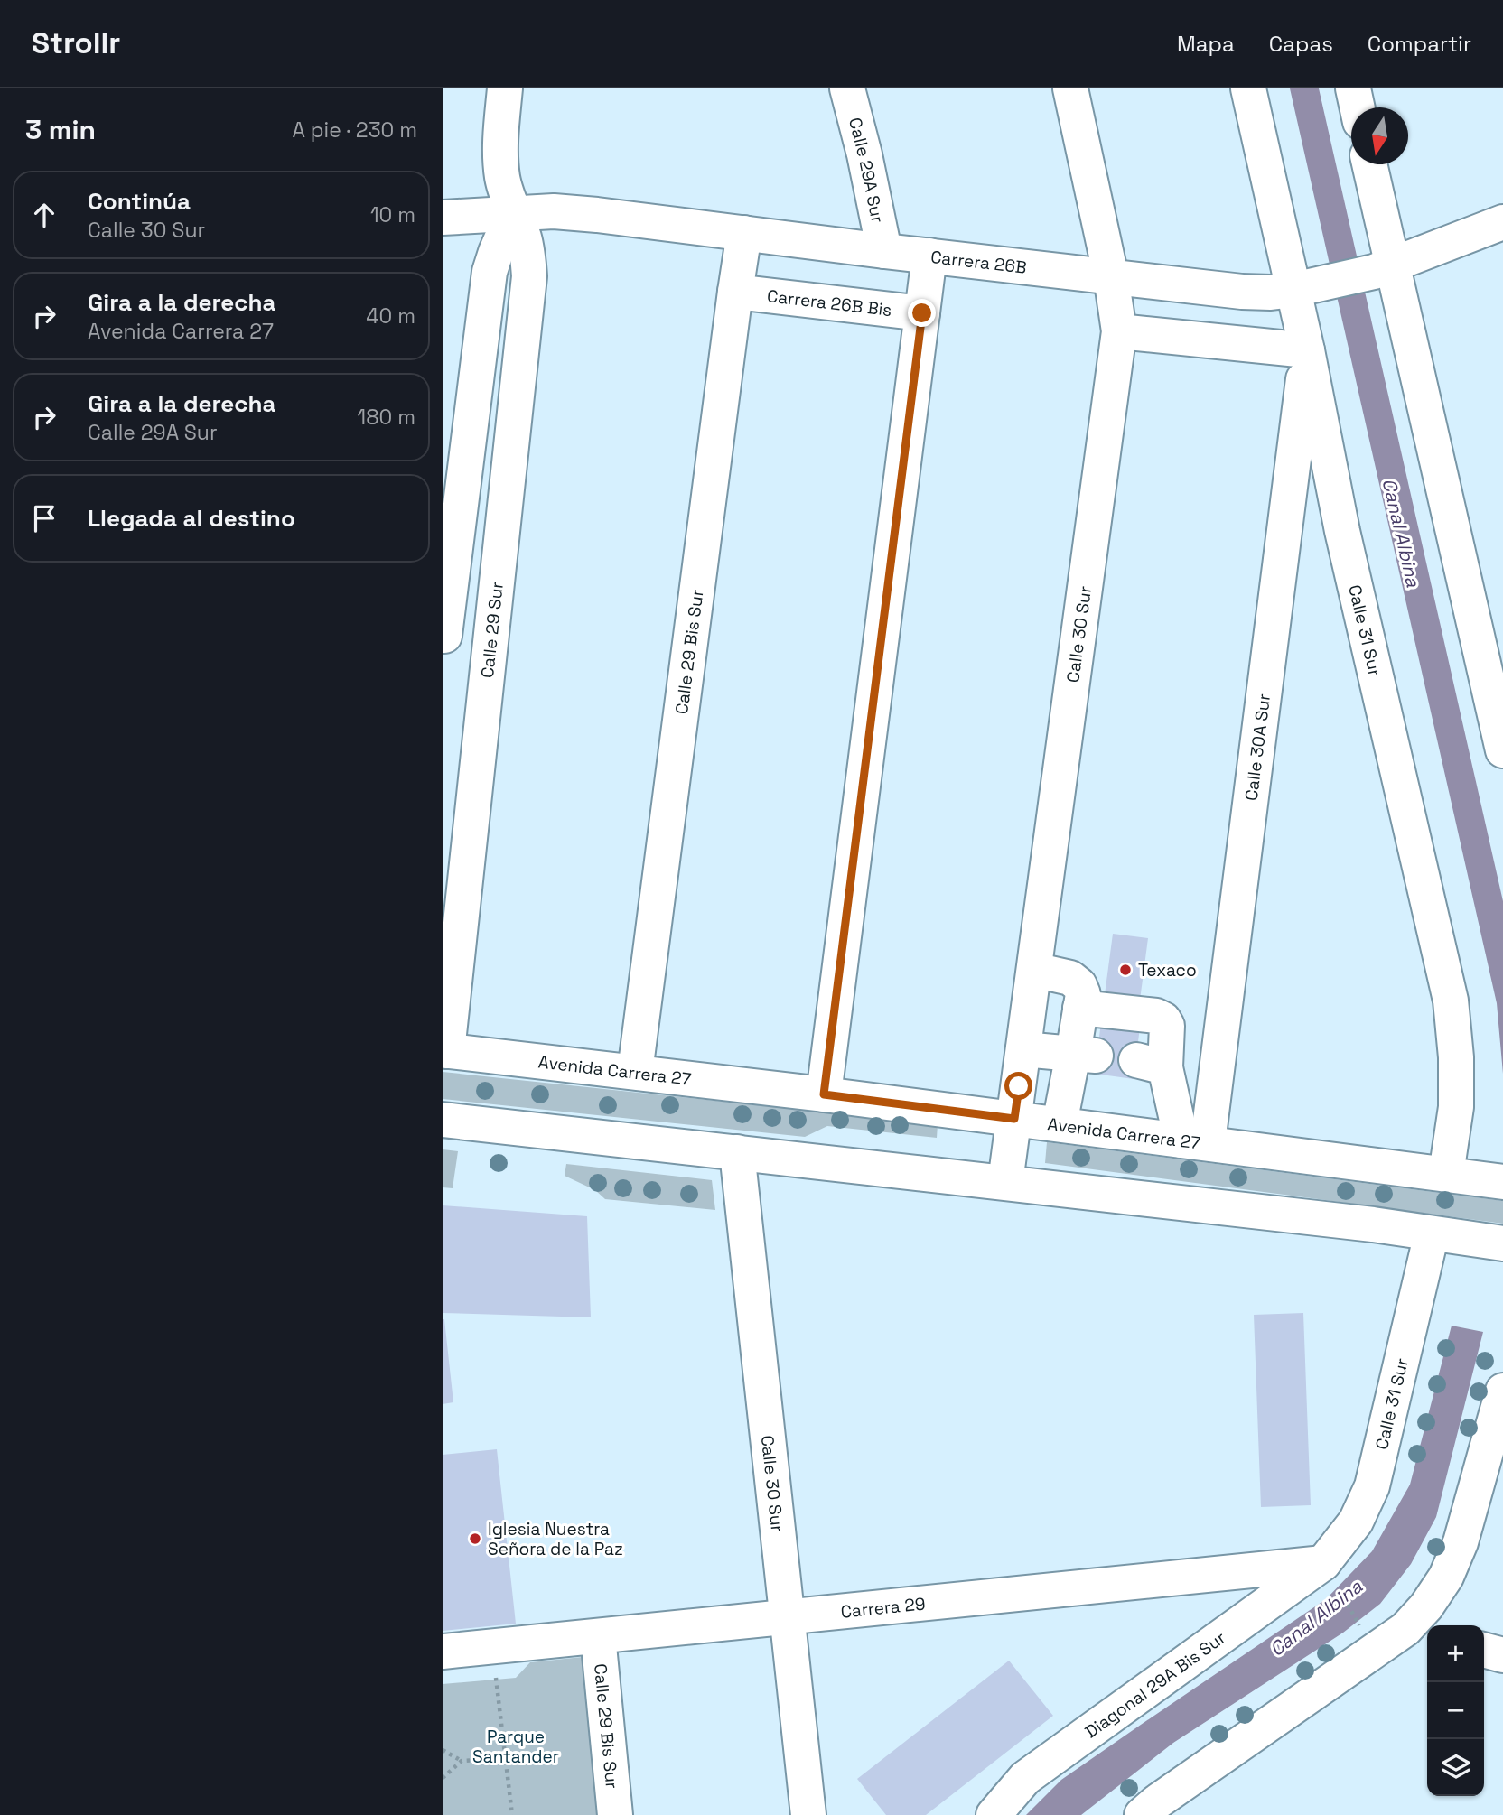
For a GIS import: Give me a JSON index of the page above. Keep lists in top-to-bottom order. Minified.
{"streets":{"street":["Calle 29A Sur","Carrera 26B","Carrera 26B Bis","Calle 29 Sur","Calle 31 Sur","Calle 30 Sur","Calle 29 Bis Sur","Calle 30A Sur","Avenida Carrera 27","Carrera 29","Diagonal 29A Bis Sur"]},"crossings":[["Calle 29A Sur","Carrera 26B"],["Carrera 26B","Calle 29 Sur"],["Carrera 26B","Calle 31 Sur"],["Carrera 26B","Calle 30 Sur"],["Carrera 26B","Calle 29 Bis Sur"],["Carrera 26B Bis","Calle 29 Bis Sur"],["Calle 29 Sur","Avenida Carrera 27"],["Calle 31 Sur","Calle 30A Sur"],["Calle 31 Sur","Avenida Carrera 27"],["Calle 31 Sur","Carrera 29"],["Calle 31 Sur","Diagonal 29A Bis Sur"],["Calle 30 Sur","Avenida Carrera 27"],["Calle 30 Sur","Carrera 29"],["Calle 29 Bis Sur","Avenida Carrera 27"],["Calle 29 Bis Sur","Carrera 29"],["Calle 30A Sur","Avenida Carrera 27"],["Carrera 29","Diagonal 29A Bis Sur"]],"water":["Canal Albina"],"parks":["Parque Santander"],"places":["Texaco","Iglesia Nuestra Señora de la Paz"],"north":"bottom","page":{"header":"Strollr","nav":["Mapa","Capas","Compartir"],"heading":["3 min","A pie · 230 m"],"list":[["Continúa","Calle 30 Sur","10 m"],["Gira a la derecha","Avenida Carrera 27","40 m"],["Gira a la derecha","Calle 29A Sur","180 m"],"Llegada al destino"],"map_buttons":["+","−"]}}
